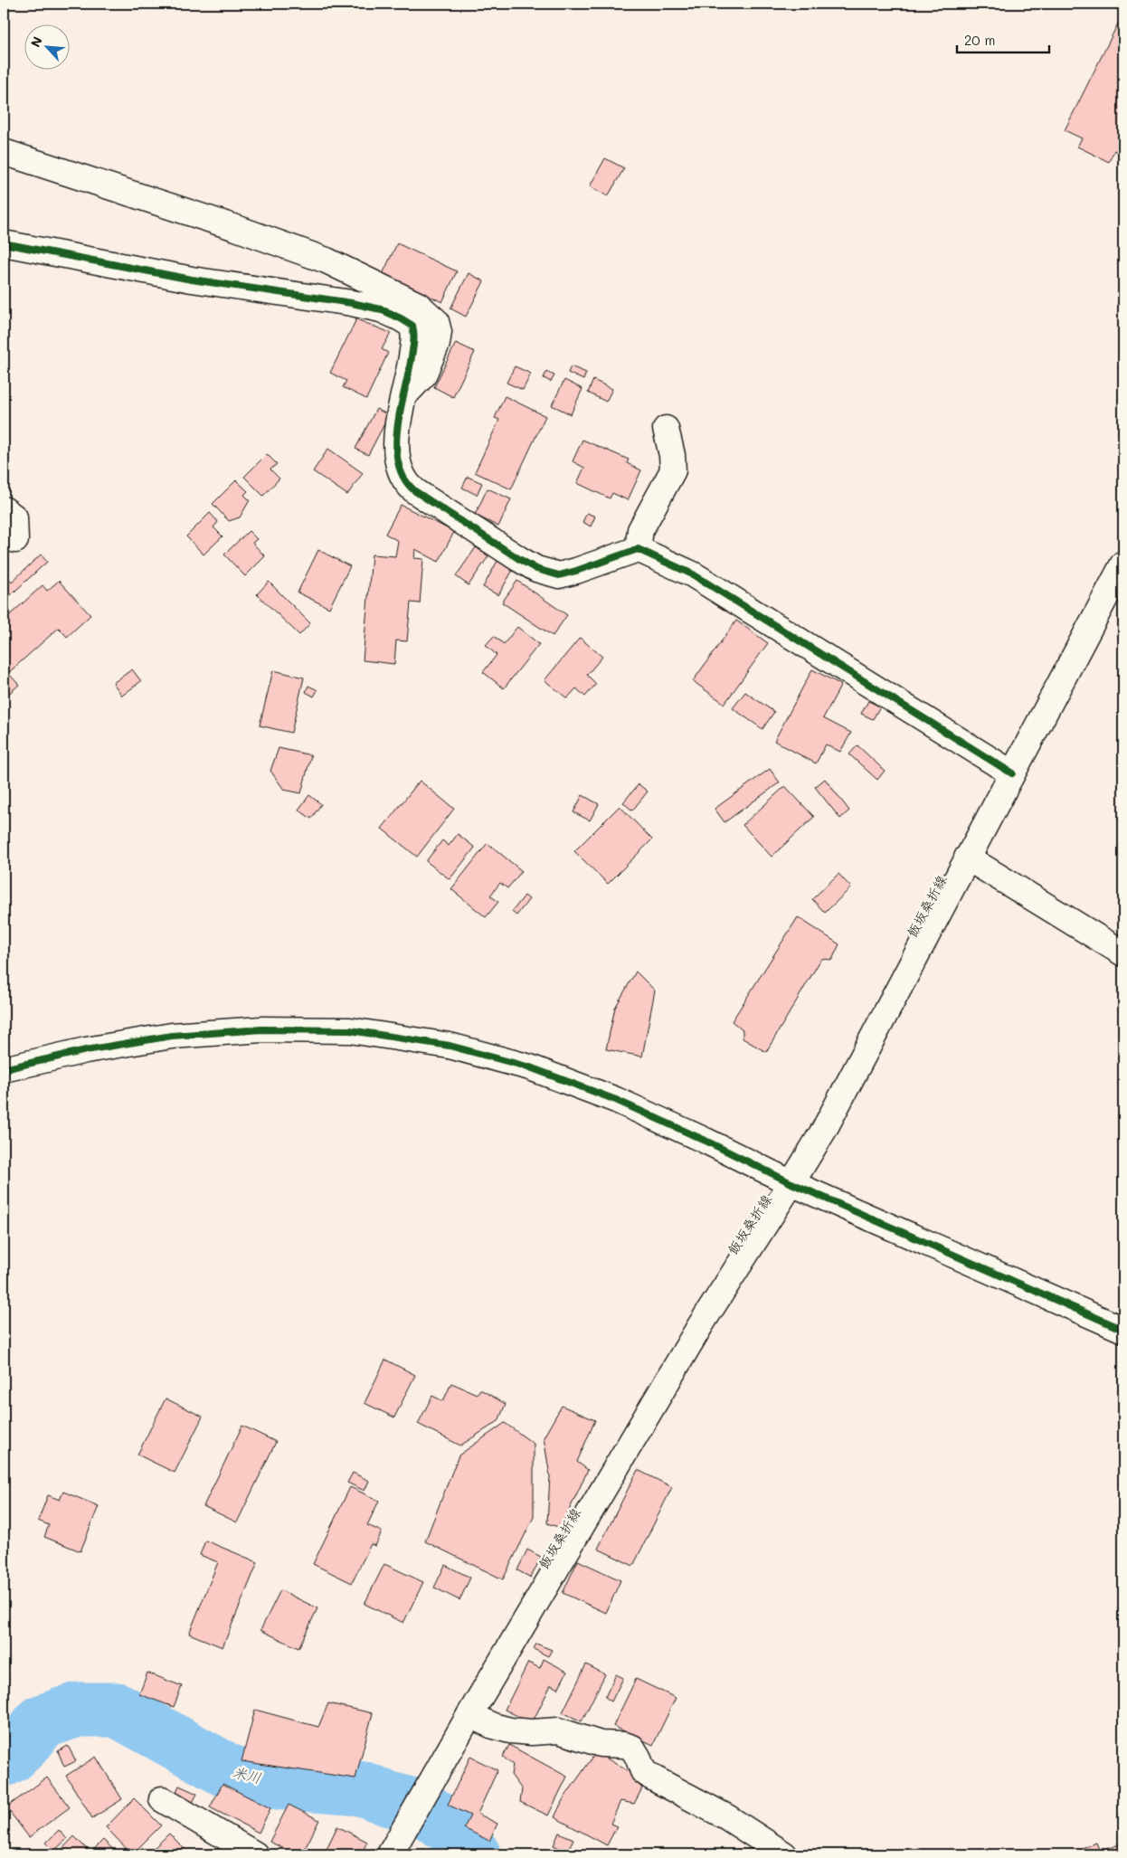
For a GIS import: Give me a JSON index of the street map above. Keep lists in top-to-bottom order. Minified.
{"streets":{"street":["飯坂桑折線"]},"water":["米川"],"scale_bar":"20 m","north":"top left"}
